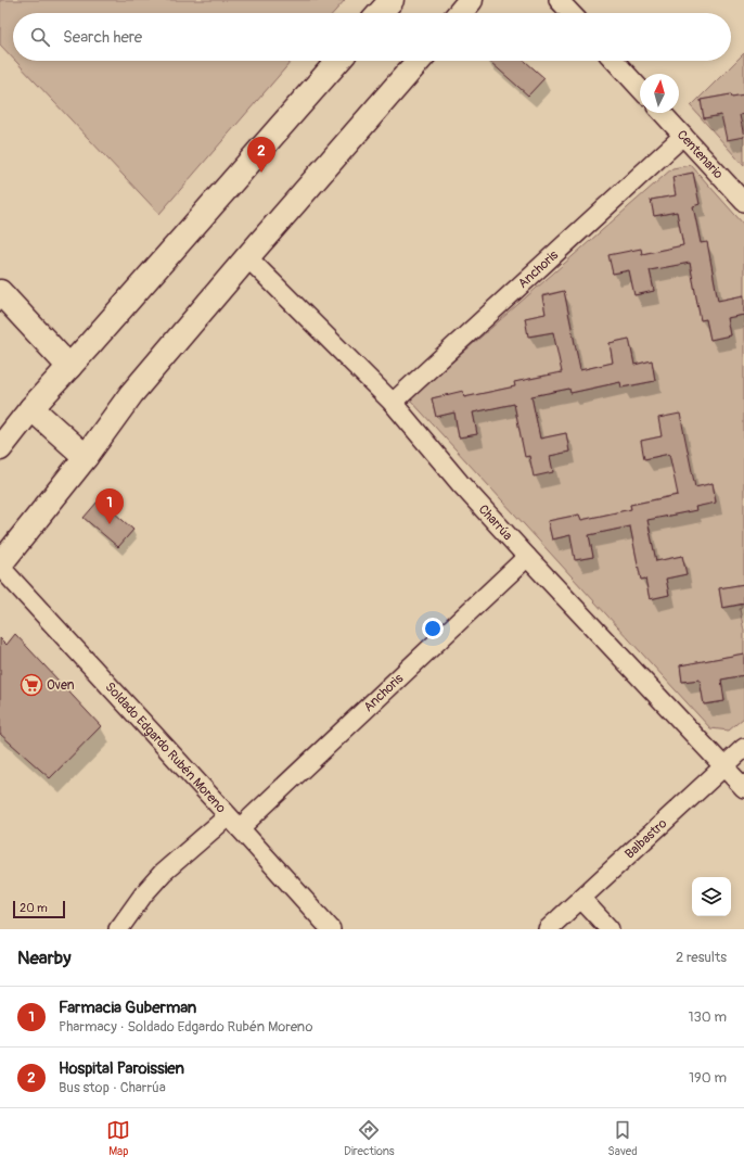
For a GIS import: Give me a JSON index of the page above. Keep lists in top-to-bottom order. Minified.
{"streets":{"street":["Centenario","Anchoris","Charrúa","Soldado Edgardo Rubén Moreno","Balbastro"]},"crossings":[["Centenario","Anchoris"],["Anchoris","Charrúa"],["Anchoris","Soldado Edgardo Rubén Moreno"],["Charrúa","Balbastro"]],"places":{"supermarket":["Oven"]},"scale_bar":"20 m","north":"top","page":{"search":"Search here","pins":["2","1"],"scale":"20 m","heading":["Nearby","2 results"],"list":[{"mark":"1","name":"Farmacia Guberman","note":"Pharmacy · Soldado Edgardo Rubén Moreno","value":"130 m"},{"mark":"2","name":"Hospital Paroissien","note":"Bus stop · Charrúa","value":"190 m"}],"nav":["Map","Directions","Saved"]}}
